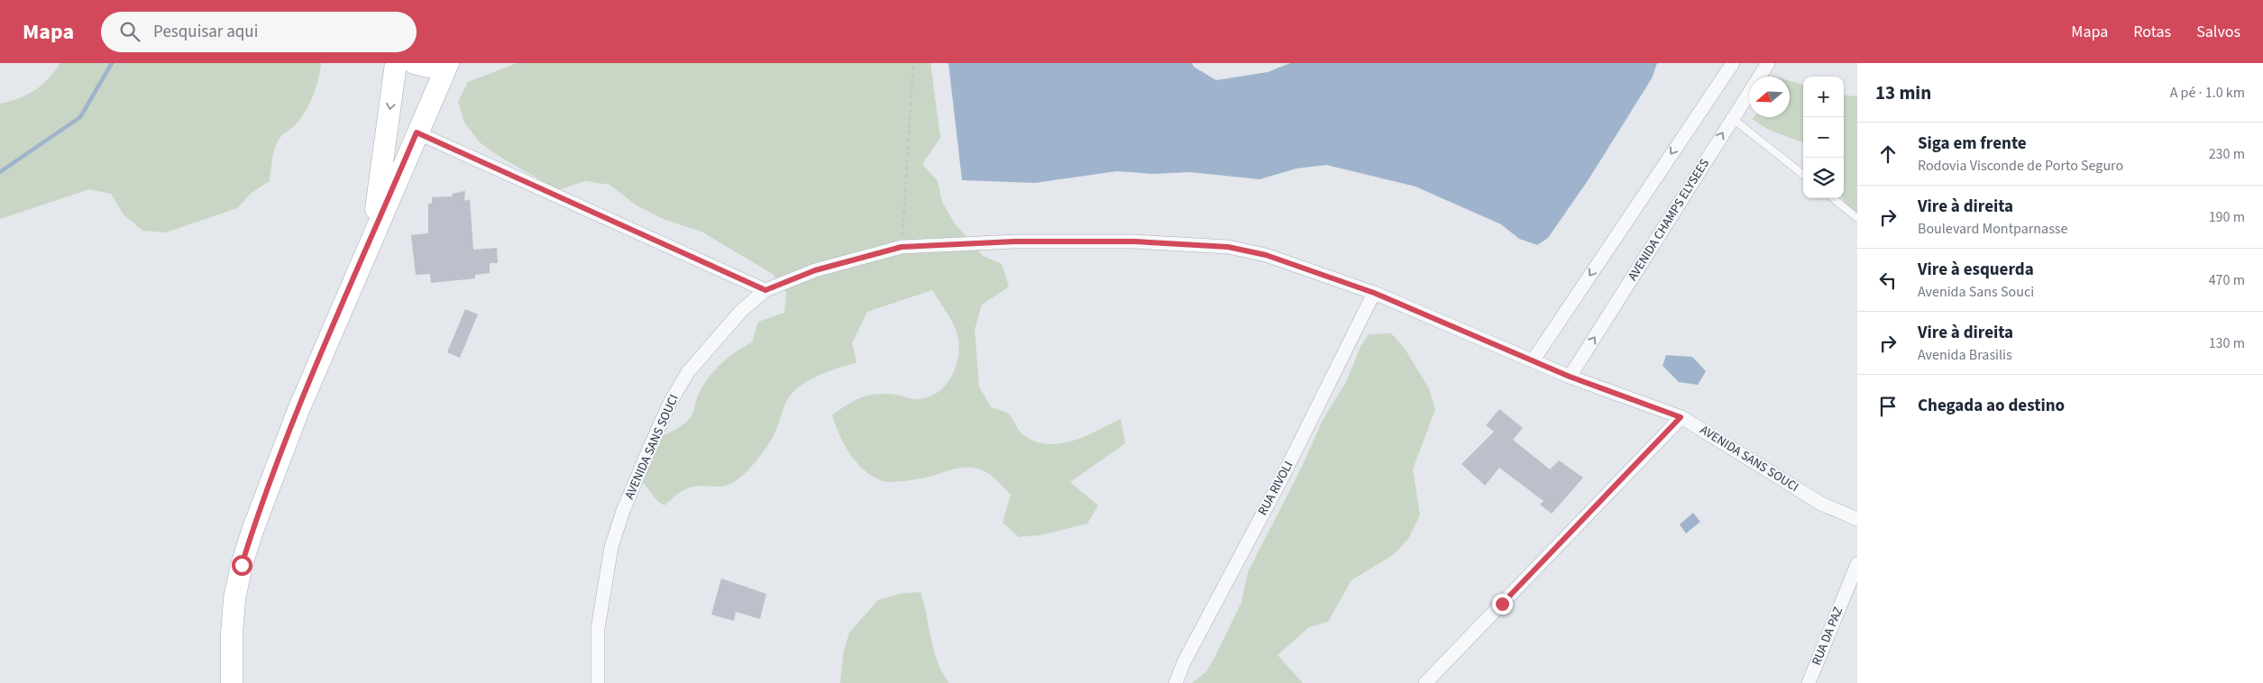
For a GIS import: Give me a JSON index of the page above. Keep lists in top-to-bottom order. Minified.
{"streets":{"street":["AVENIDA CHAMPS ELYSEES","AVENIDA SANS SOUCI","RUA RIVOLI","RUA DA PAZ"]},"crossings":[["AVENIDA CHAMPS ELYSEES","AVENIDA SANS SOUCI"],["AVENIDA SANS SOUCI","RUA RIVOLI"]],"north":"left","page":{"header":"Mapa","search":"Pesquisar aqui","nav":["Mapa","Rotas","Salvos"],"heading":["13 min","A pé · 1.0 km"],"map_buttons":["+","−"],"list":[["Siga em frente","Rodovia Visconde de Porto Seguro","230 m"],["Vire à direita","Boulevard Montparnasse","190 m"],["Vire à esquerda","Avenida Sans Souci","470 m"],["Vire à direita","Avenida Brasilis","130 m"],"Chegada ao destino"]}}
